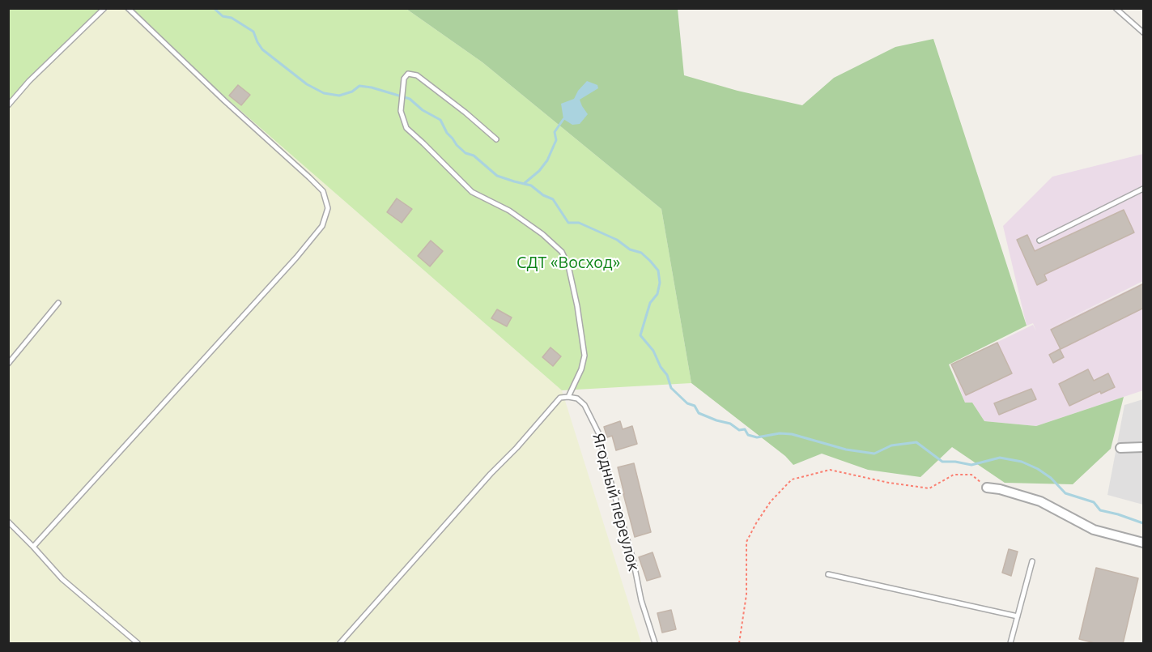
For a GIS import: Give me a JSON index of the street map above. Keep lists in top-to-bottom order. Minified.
{"streets":{"lane":["Ягодный переулок"]},"parks":["СДТ «Восход»"]}
